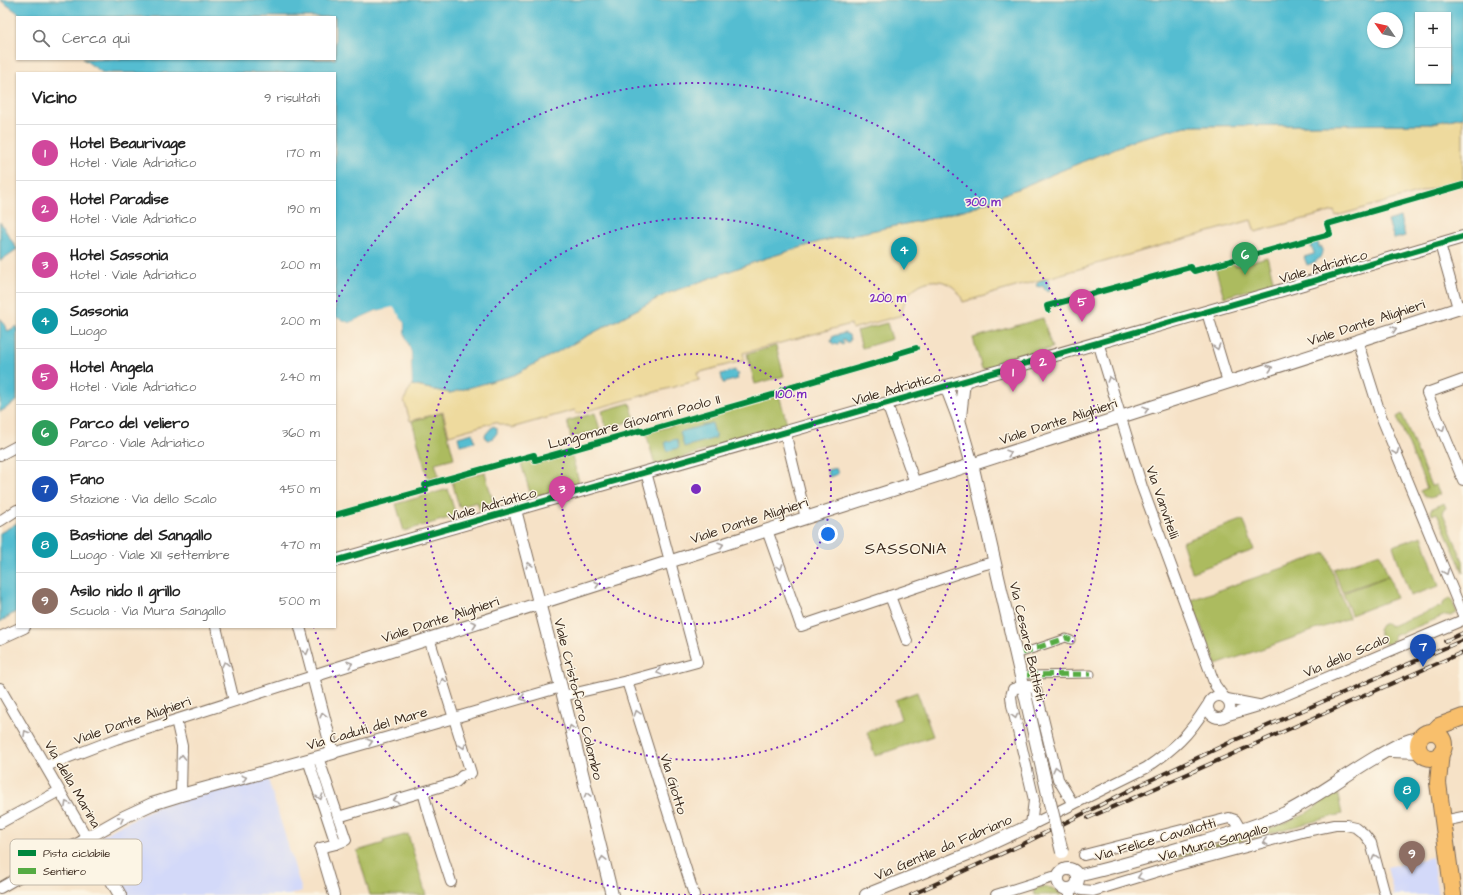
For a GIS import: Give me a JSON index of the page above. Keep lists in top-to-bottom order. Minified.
{"streets":{"street":["Viale Adriatico","Viale Dante Alighieri","Via Vanvitelli","Via Cesare Battisti","Via dello Scalo","Viale Cristoforo Colombo","Via Caduti del Mare","Via della Marina","Via Giotto","Via Felice Cavallotti","Via Mura Sangallo","Via Gentile da Fabriano"],"cycle path":["Lungomare Giovanni Paolo II"]},"crossings":[["Viale Adriatico","Viale Dante Alighieri"],["Viale Adriatico","Via Vanvitelli"],["Viale Adriatico","Via Cesare Battisti"],["Viale Adriatico","Viale Cristoforo Colombo"],["Viale Dante Alighieri","Via Vanvitelli"],["Viale Dante Alighieri","Via Cesare Battisti"],["Viale Dante Alighieri","Viale Cristoforo Colombo"],["Viale Dante Alighieri","Via Caduti del Mare"],["Viale Dante Alighieri","Via della Marina"],["Via Vanvitelli","Via dello Scalo"],["Via Vanvitelli","Via Gentile da Fabriano"],["Via Cesare Battisti","Via Gentile da Fabriano"],["Via dello Scalo","Via Gentile da Fabriano"],["Viale Cristoforo Colombo","Via Caduti del Mare"],["Via Caduti del Mare","Via della Marina"],["Via Caduti del Mare","Via Giotto"],["Via Felice Cavallotti","Via Mura Sangallo"]],"one_way":["Viale Dante Alighieri","Viale Cristoforo Colombo","Via della Marina","Via Giotto","Via Mura Sangallo"],"districts":["SASSONIA"],"legend":["Pista ciclabile","Sentiero"],"north":"top left","page":{"map_buttons":["+","−"],"search":"Cerca qui","heading":["Vicino","9 risultati"],"list":[{"mark":"1","name":"Hotel Beaurivage","note":"Hotel · Viale Adriatico","value":"170 m"},{"mark":"2","name":"Hotel Paradise","note":"Hotel · Viale Adriatico","value":"190 m"},{"mark":"3","name":"Hotel Sassonia","note":"Hotel · Viale Adriatico","value":"200 m"},{"mark":"4","name":"Sassonia","note":"Luogo","value":"200 m"},{"mark":"5","name":"Hotel Angela","note":"Hotel · Viale Adriatico","value":"240 m"},{"mark":"6","name":"Parco del veliero","note":"Parco · Viale Adriatico","value":"360 m"},{"mark":"7","name":"Fano","note":"Stazione · Via dello Scalo","value":"450 m"},{"mark":"8","name":"Bastione del Sangallo","note":"Luogo · Viale XII settembre","value":"470 m"},{"mark":"9","name":"Asilo nido Il grillo","note":"Scuola · Via Mura Sangallo","value":"500 m"}],"pins":["4","6","5","2","1","3","7","8","9"]},"rings":["300 m","200 m","100 m"]}
